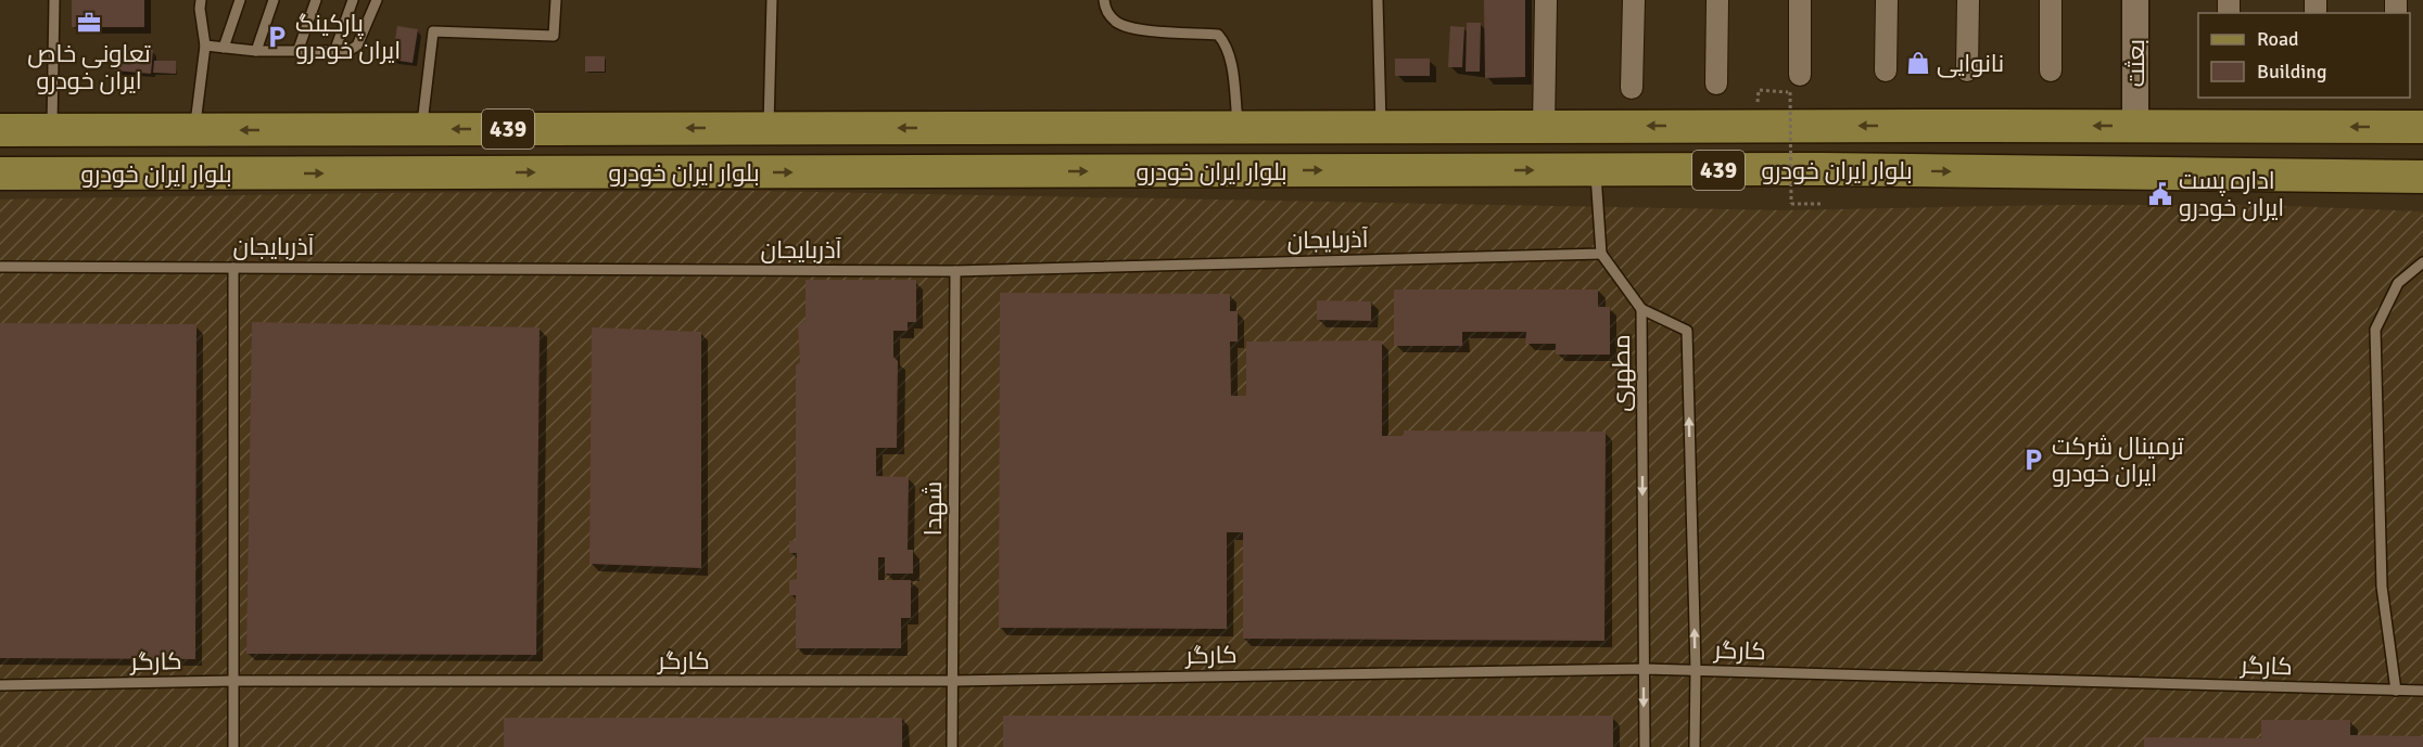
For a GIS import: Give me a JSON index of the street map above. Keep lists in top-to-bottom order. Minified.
{"streets":{"main road":["439","بلوار ایران خودرو"],"street":["بعثت"],"lane":["آذربایجان","مطهری","شهدا","کارگر"]},"crossings":[["بعثت","بلوار ایران خودرو"],["آذربایجان","شهدا"],["مطهری","کارگر"],["شهدا","کارگر"]],"places":{"office":["تعاونی خاص ایران خودرو"],"parking":["پارکینگ ایران خودرو","ترمینال شرکت ایران خودرو"],"shop":["نانوایی"],"public building":["اداره پست ایران خودرو"]},"legend":["Road","Building"]}
